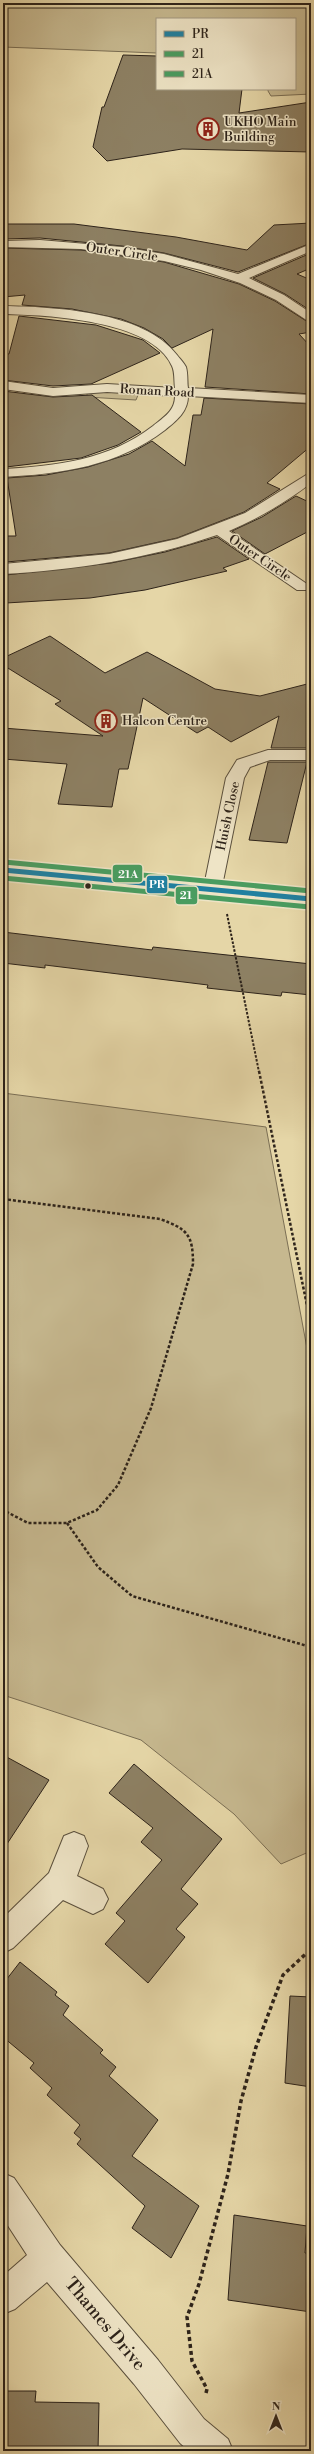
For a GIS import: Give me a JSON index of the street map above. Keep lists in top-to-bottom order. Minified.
{"streets":{"street":["Outer Circle","Roman Road","Huish Close","Thames Drive"]},"places":{"building":["UKHO Main Building","Halcon Centre"]},"lines":["transit line 21A","transit line PR","transit line 21"],"legend":["PR","21","21A"],"north":"top"}
